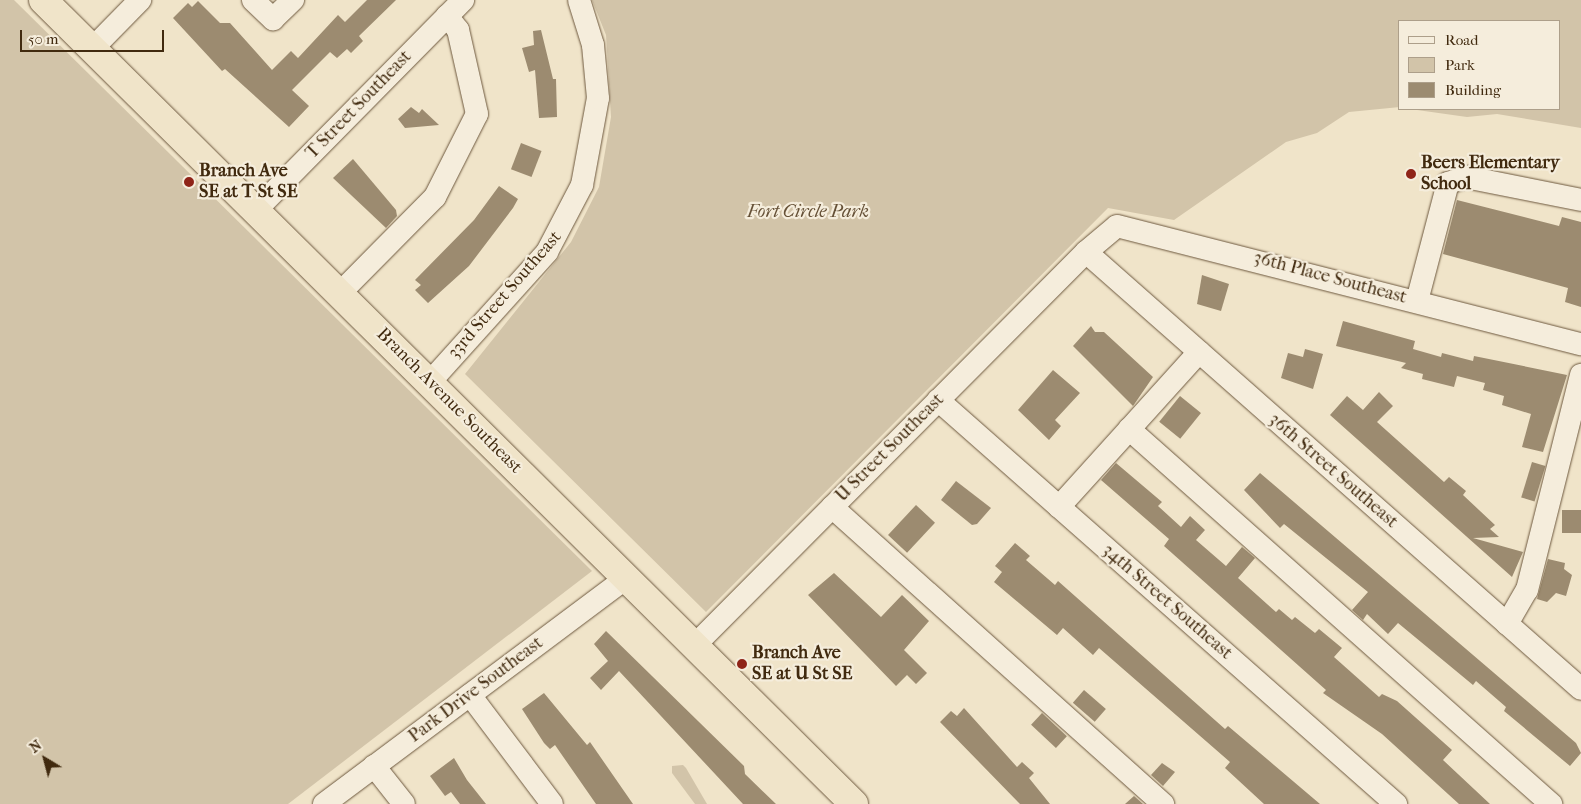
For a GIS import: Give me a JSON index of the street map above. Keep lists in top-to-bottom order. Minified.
{"streets":{"highway":["Branch Avenue Southeast"],"street":["T Street Southeast","36th Place Southeast","33rd Street Southeast","U Street Southeast","36th Street Southeast","34th Street Southeast","Park Drive Southeast"]},"crossings":[["T Street Southeast","Branch Avenue Southeast"],["36th Place Southeast","U Street Southeast"],["36th Place Southeast","36th Street Southeast"],["33rd Street Southeast","Branch Avenue Southeast"],["Branch Avenue Southeast","U Street Southeast"],["Branch Avenue Southeast","Park Drive Southeast"],["U Street Southeast","36th Street Southeast"],["U Street Southeast","34th Street Southeast"]],"parks":["Fort Circle Park"],"places":["Beers Elementary School","Branch Ave SE at T St SE","Branch Ave SE at U St SE"],"legend":["Road","Park","Building"],"scale_bar":"50 m","north":"top left"}
